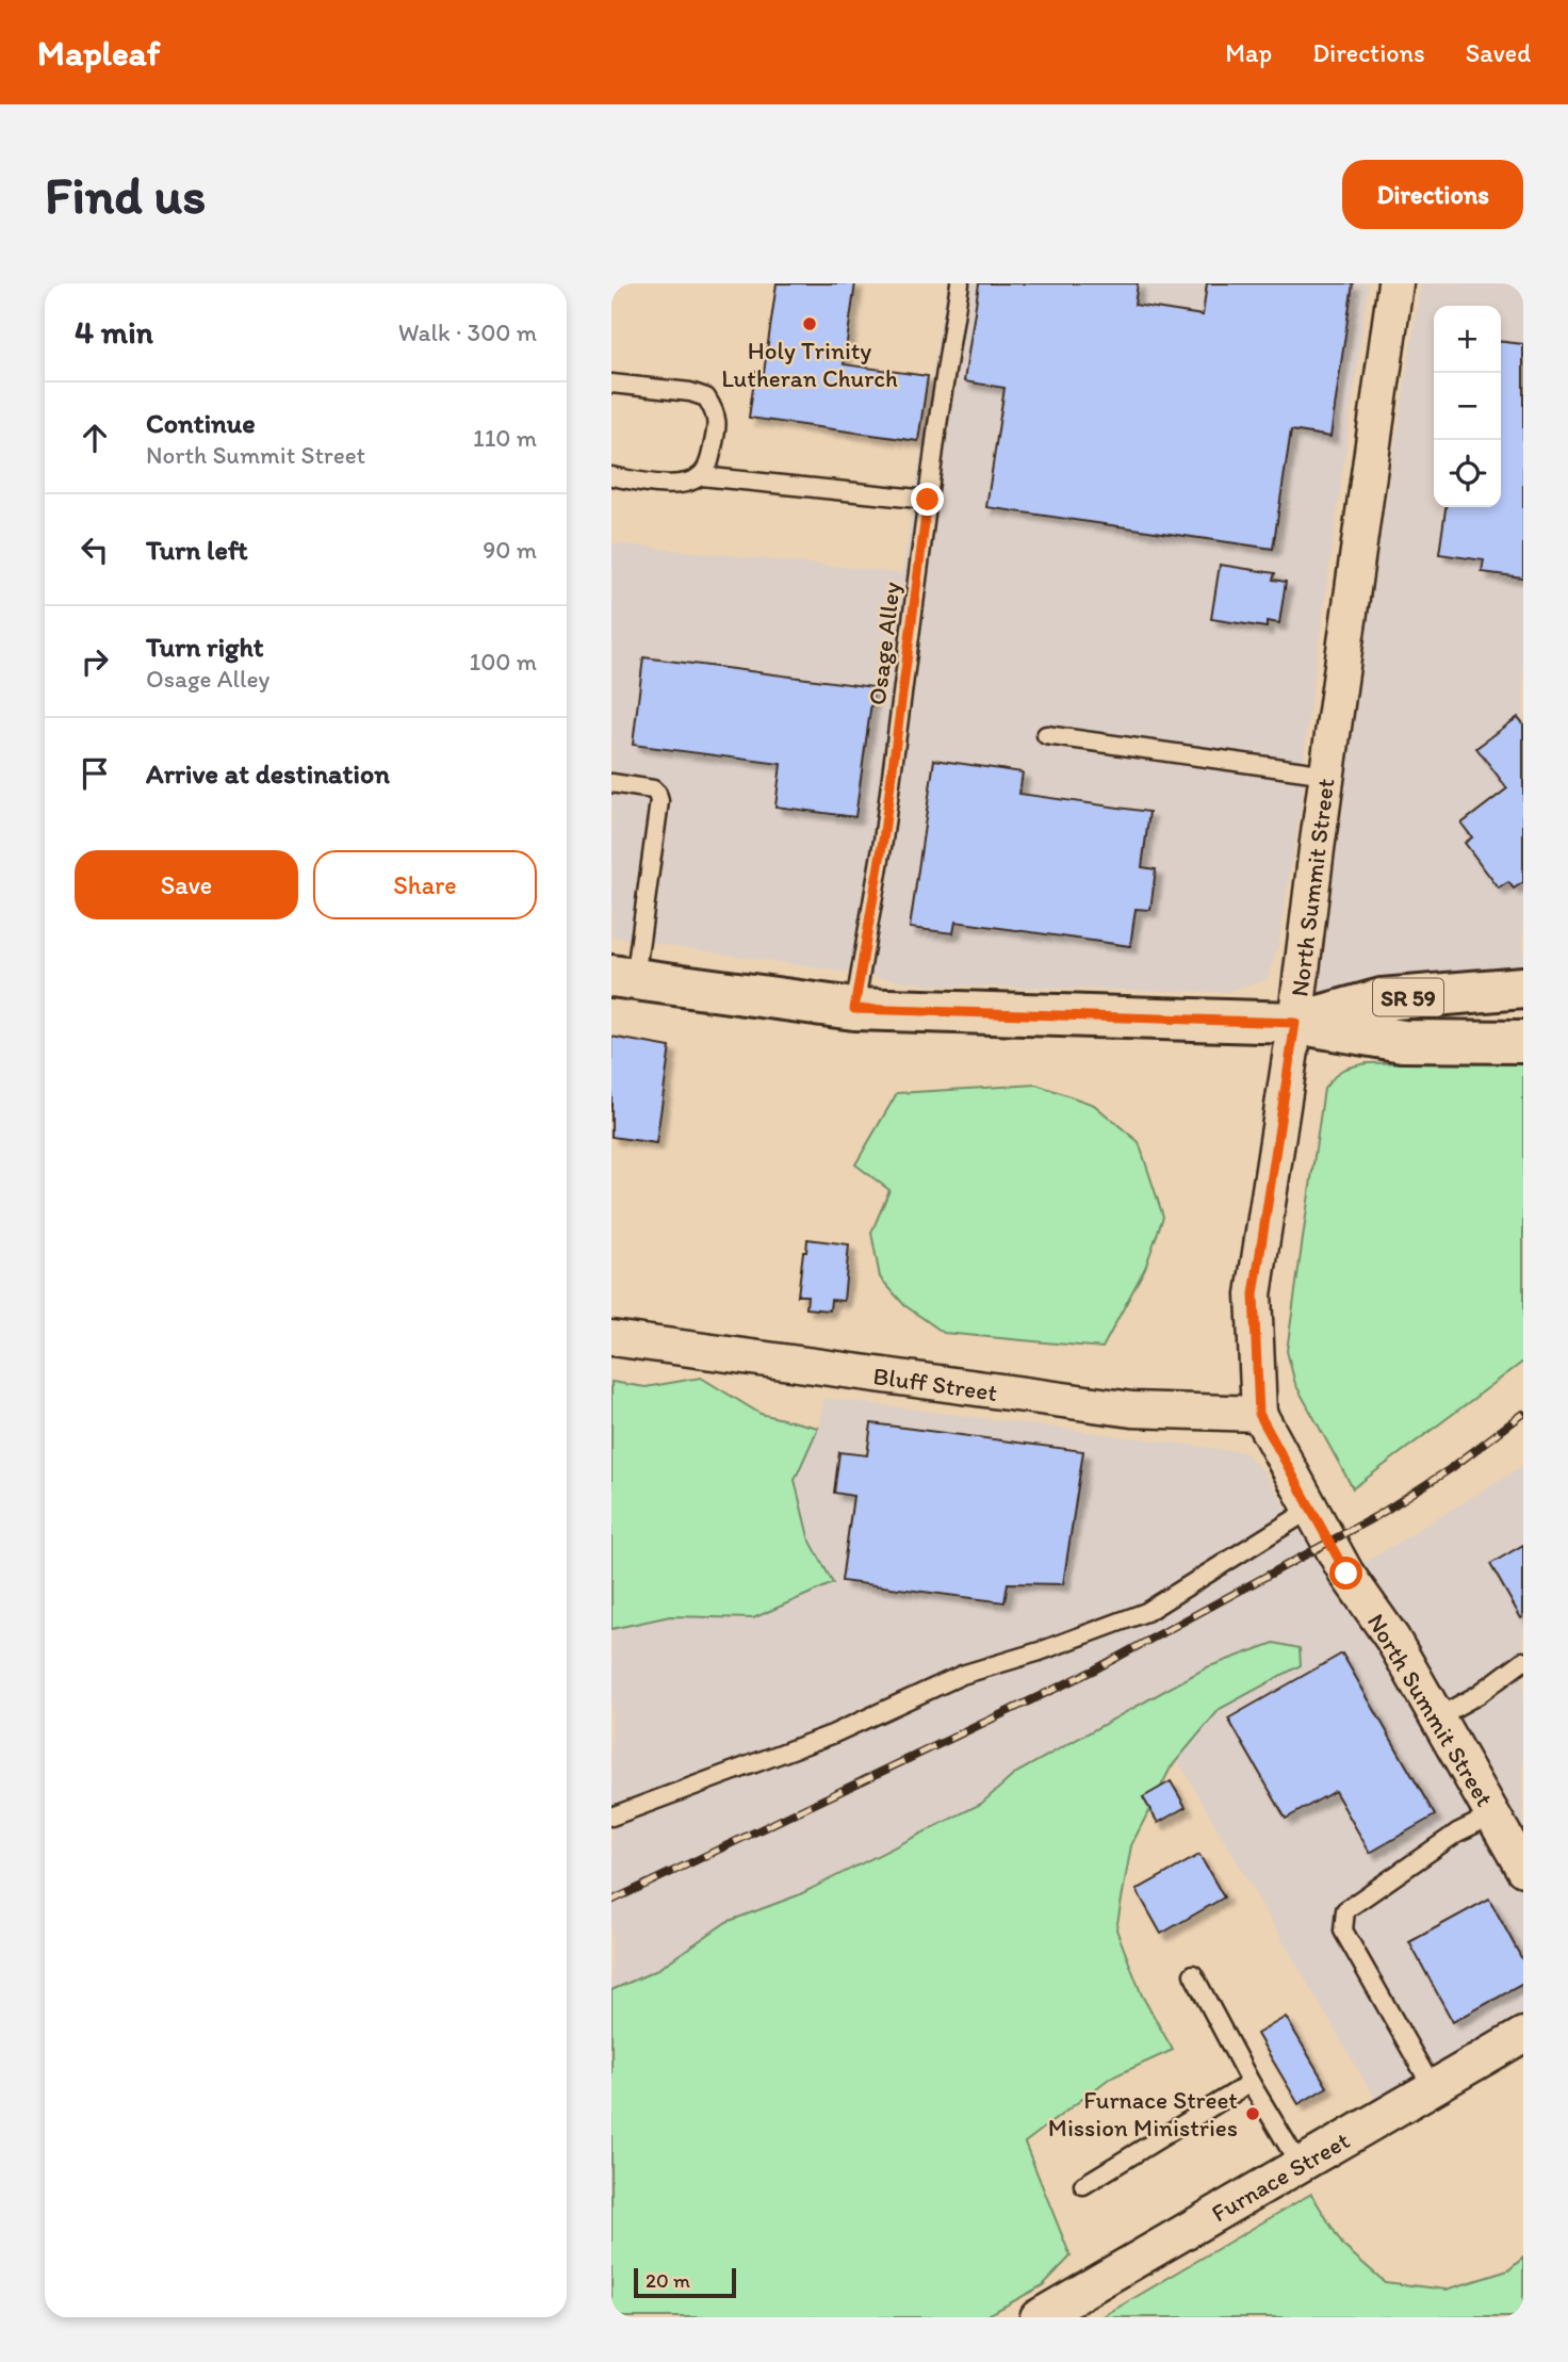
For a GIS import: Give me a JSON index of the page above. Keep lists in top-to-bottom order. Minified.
{"streets":{"main road":["SR 59"],"street":["North Summit Street","Bluff Street","Furnace Street"],"lane":["Osage Alley"]},"crossings":[["Osage Alley","SR 59"],["North Summit Street","SR 59"],["North Summit Street","Bluff Street"]],"places":["Holy Trinity Lutheran Church","Furnace Street Mission Ministries"],"scale_bar":"20 m","page":{"header":"Mapleaf","nav":["Map","Directions","Saved"],"buttons":["Directions",["Save","Share"]],"title":"Find us","heading":["4 min","Walk · 300 m"],"map_buttons":["+","−"],"list":[["Continue","North Summit Street","110 m"],["Turn left","90 m"],["Turn right","Osage Alley","100 m"],"Arrive at destination"],"scale":"20 m"}}
